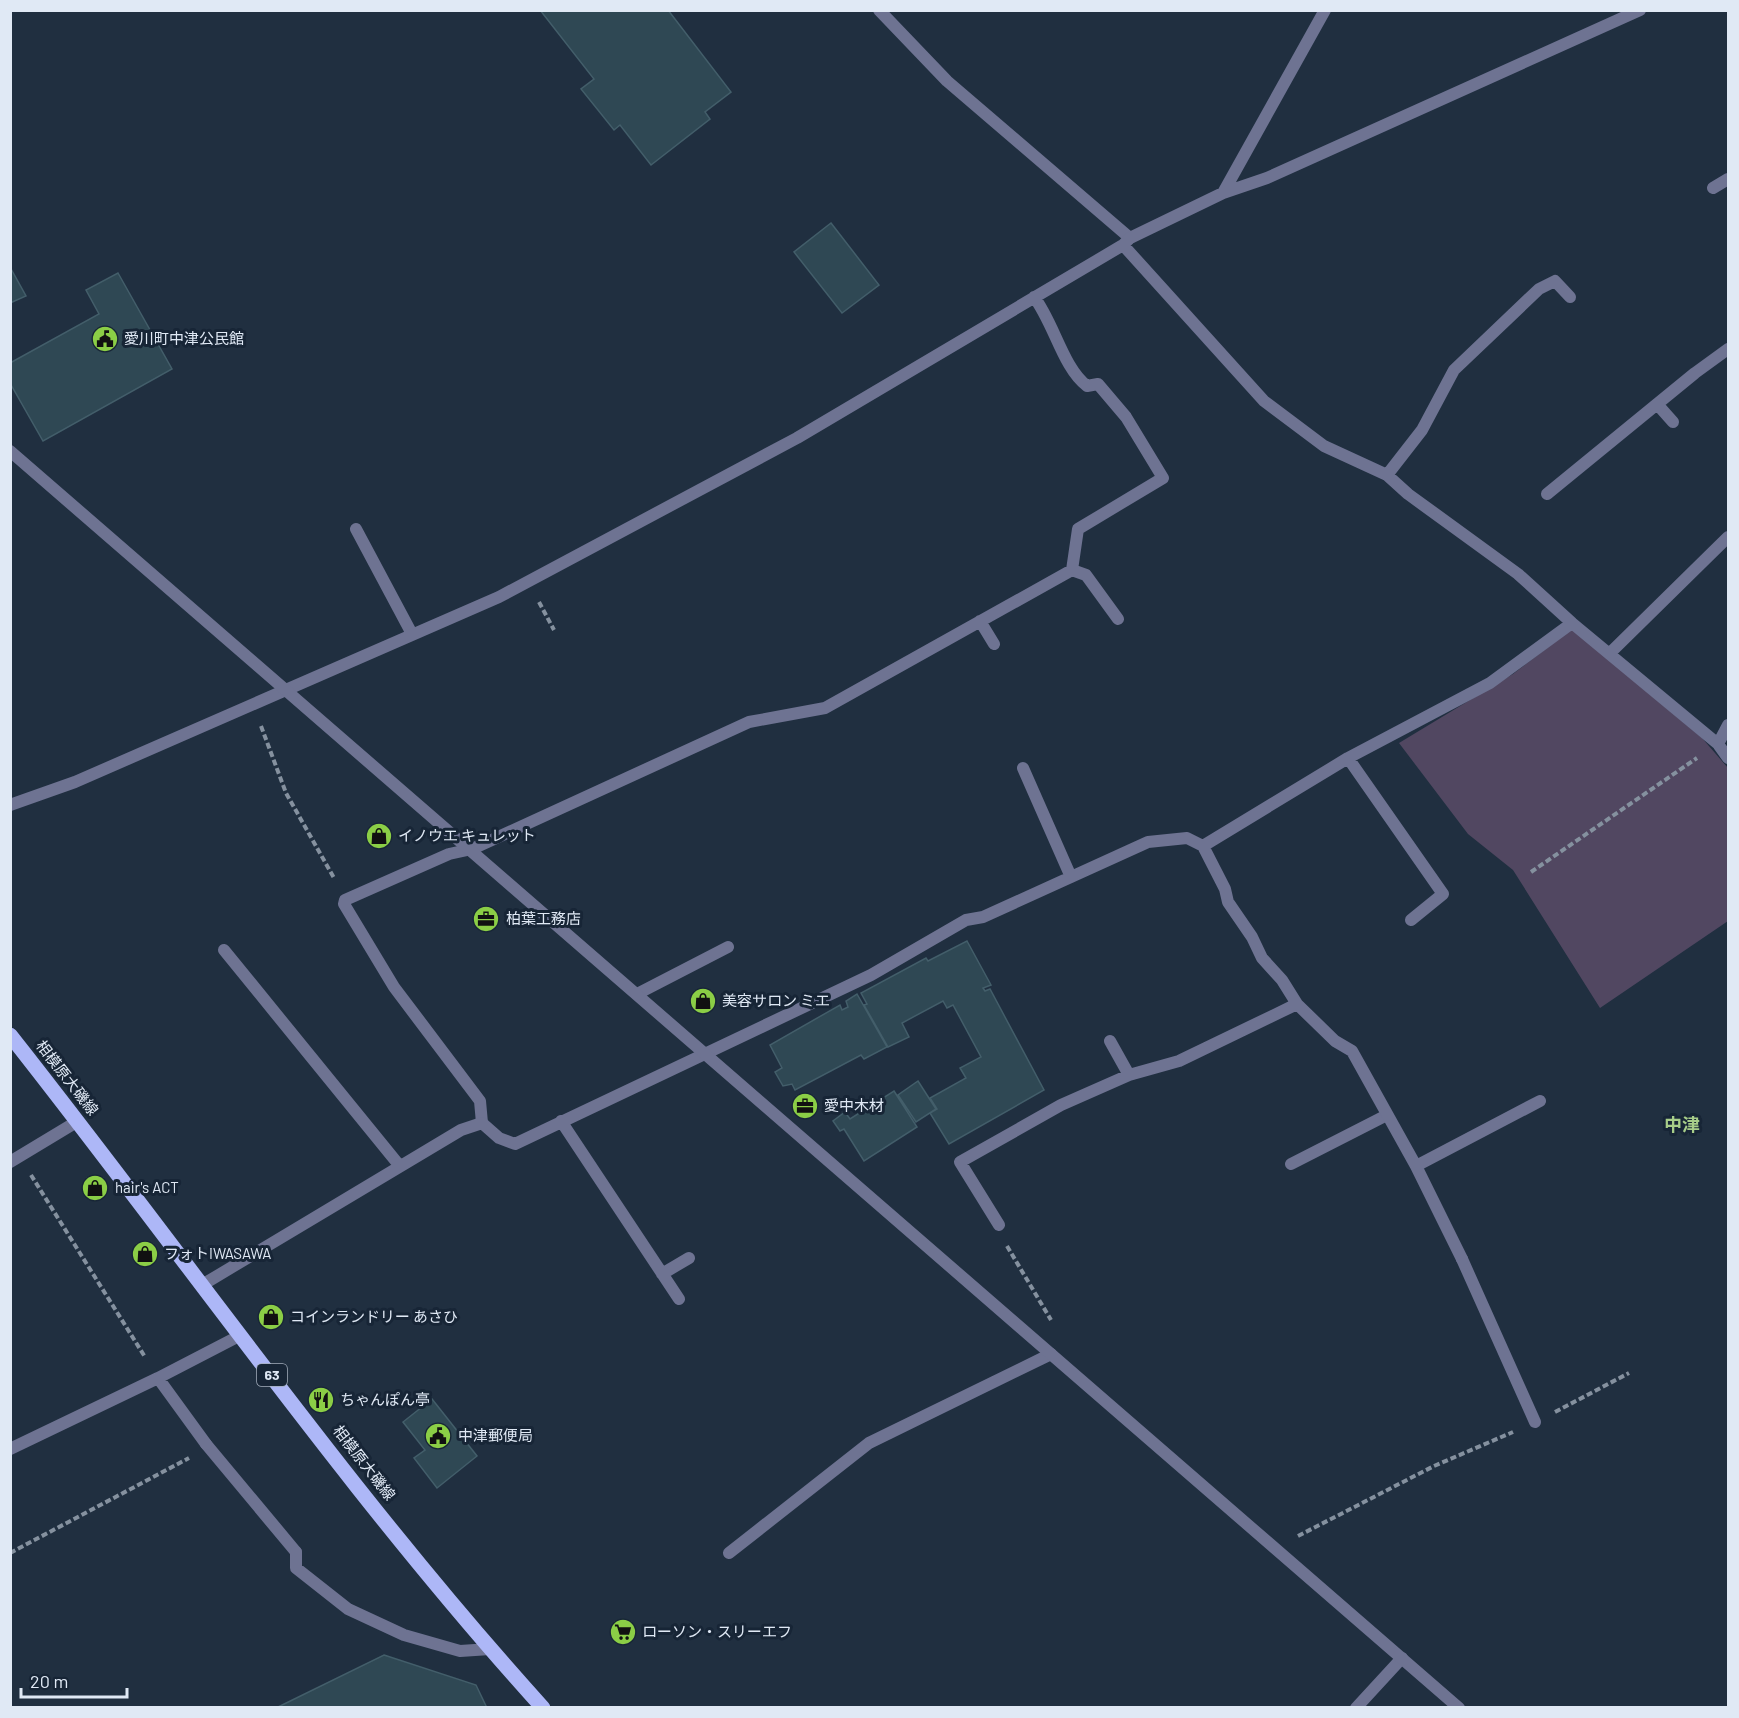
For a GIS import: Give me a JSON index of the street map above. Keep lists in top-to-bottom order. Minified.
{"streets":{"main road":["相模原大磯線","63"]},"districts":["中津"],"places":{"public building":["愛川町中津公民館","中津郵便局"],"shop":["イノウエ キュレット","美容サロン ミエ","hair's ACT","フォトIWASAWA","コインランドリー あさひ"],"office":["柏葉工務店","愛中木材"],"restaurant":["ちゃんぽん亭"],"supermarket":["ローソン・スリーエフ"]},"scale_bar":"20 m"}
